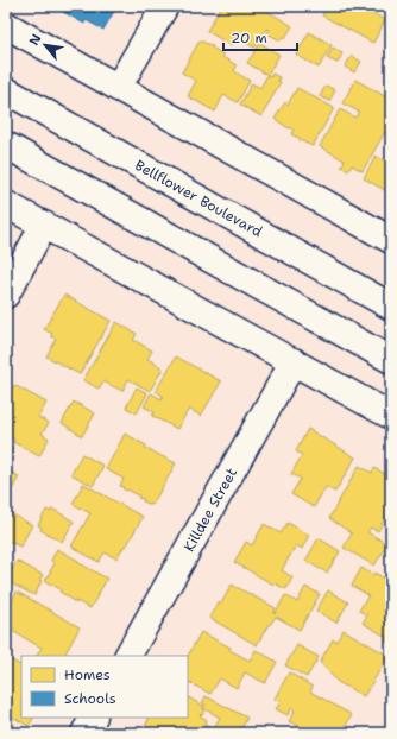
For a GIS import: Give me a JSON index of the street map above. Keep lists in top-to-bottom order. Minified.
{"streets":{"street":["Bellflower Boulevard","Killdee Street"]},"legend":["Homes","Schools"],"scale_bar":"20 m","north":"top left"}
